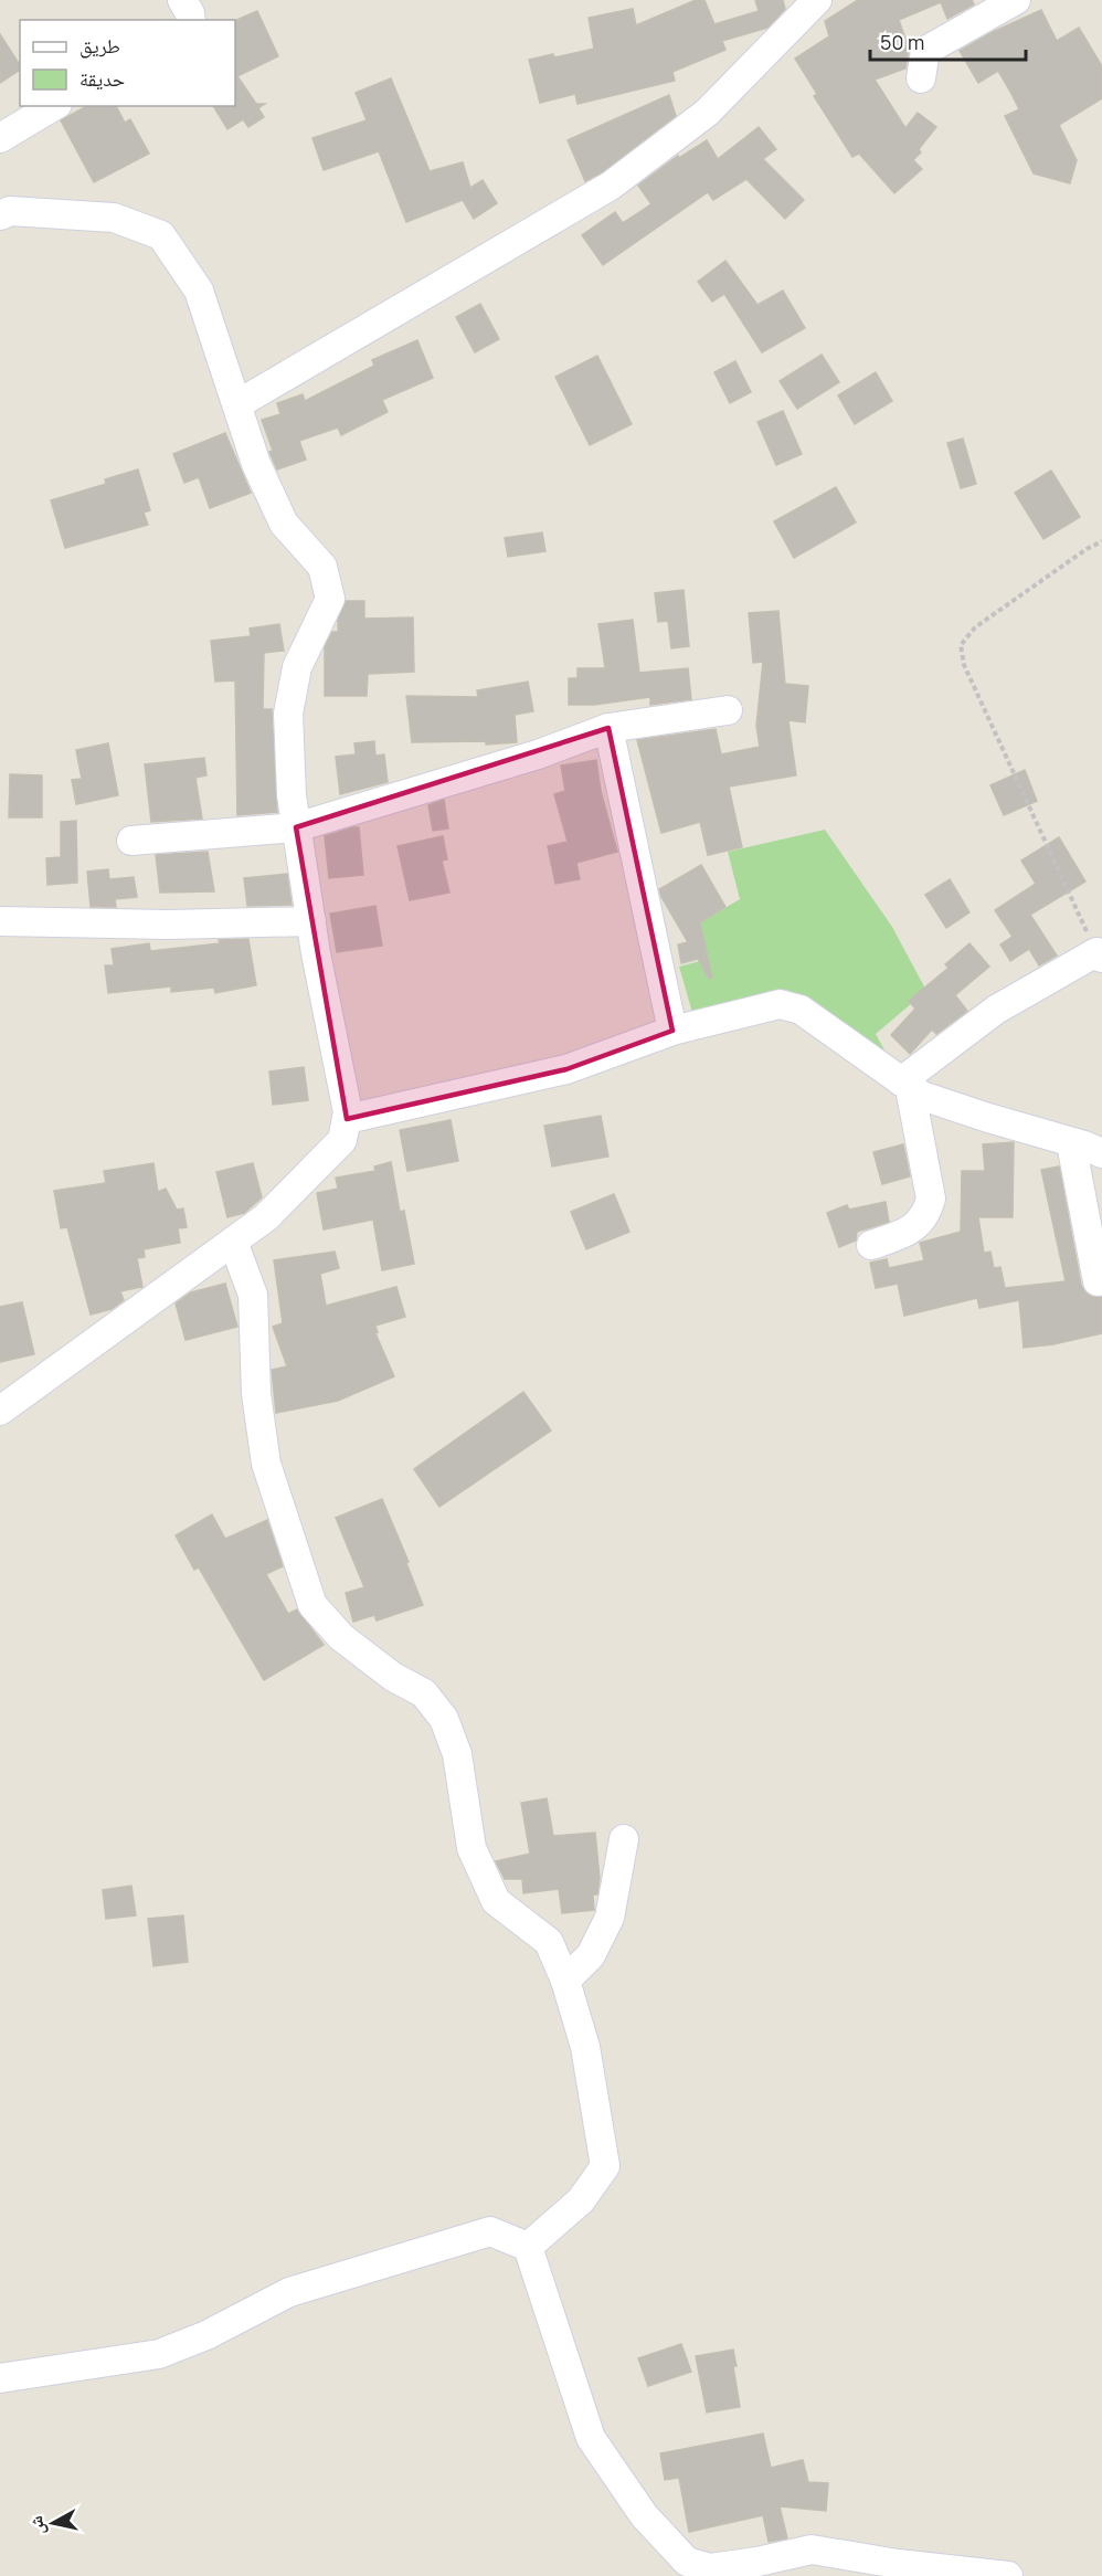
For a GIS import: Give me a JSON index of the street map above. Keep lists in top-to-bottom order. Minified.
{"legend":["طريق","حديقة"],"scale_bar":"50 m","north":"left"}
